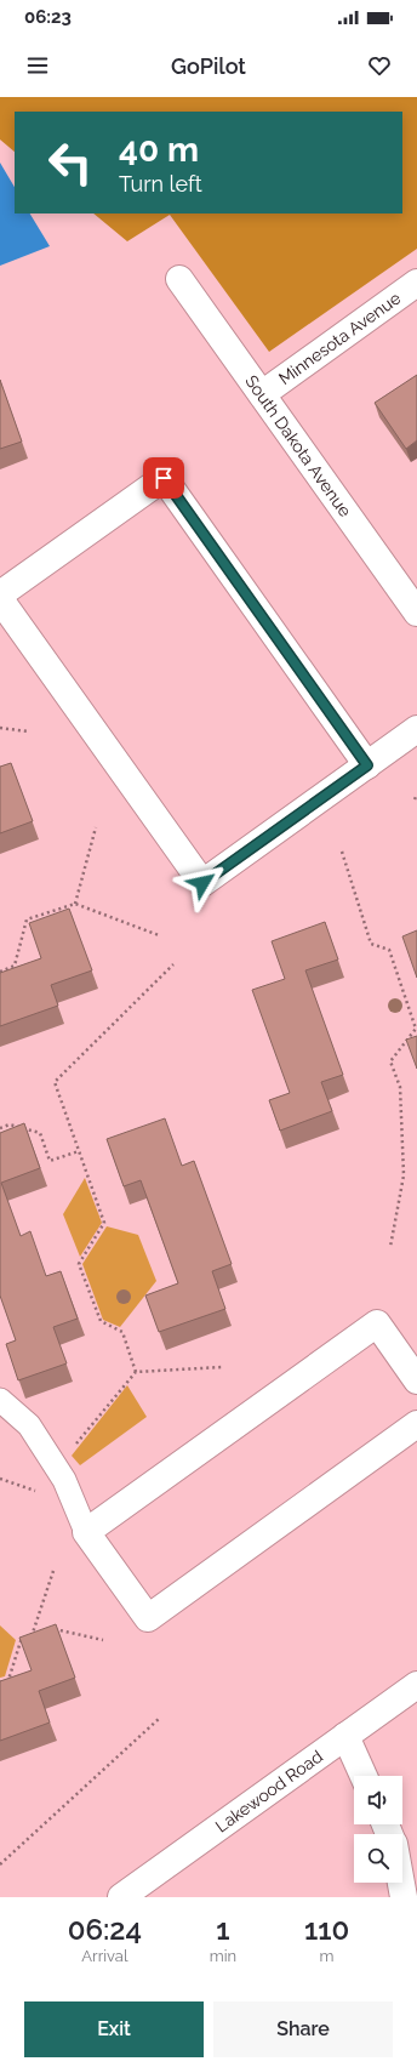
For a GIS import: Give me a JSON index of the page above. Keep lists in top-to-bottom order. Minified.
{"streets":{"street":["Minnesota Avenue","South Dakota Avenue","Lakewood Road"]},"crossings":[["Minnesota Avenue","South Dakota Avenue"]],"page":{"status":"06:23","header":"GoPilot","turn":["40 m","Turn left"],"eta":["06:24","Arrival","1","min","110","m"],"buttons":["Exit","Share"]}}
